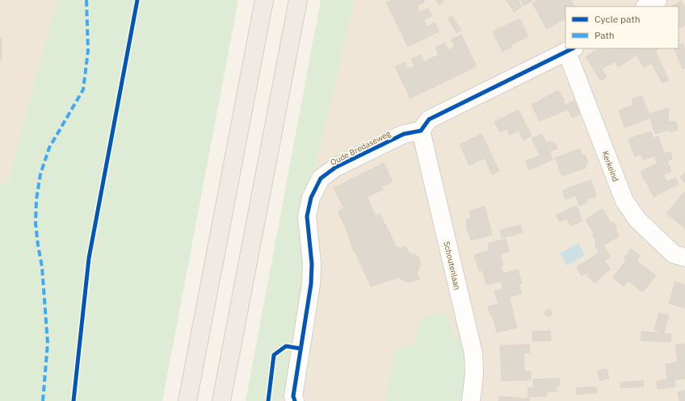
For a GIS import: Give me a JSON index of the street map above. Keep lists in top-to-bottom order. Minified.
{"streets":{"street":["Oude Bredaseweg","Kerkeind","Schoutenlaan"]},"crossings":[["Oude Bredaseweg","Schoutenlaan"]],"legend":["Cycle path","Path"]}
